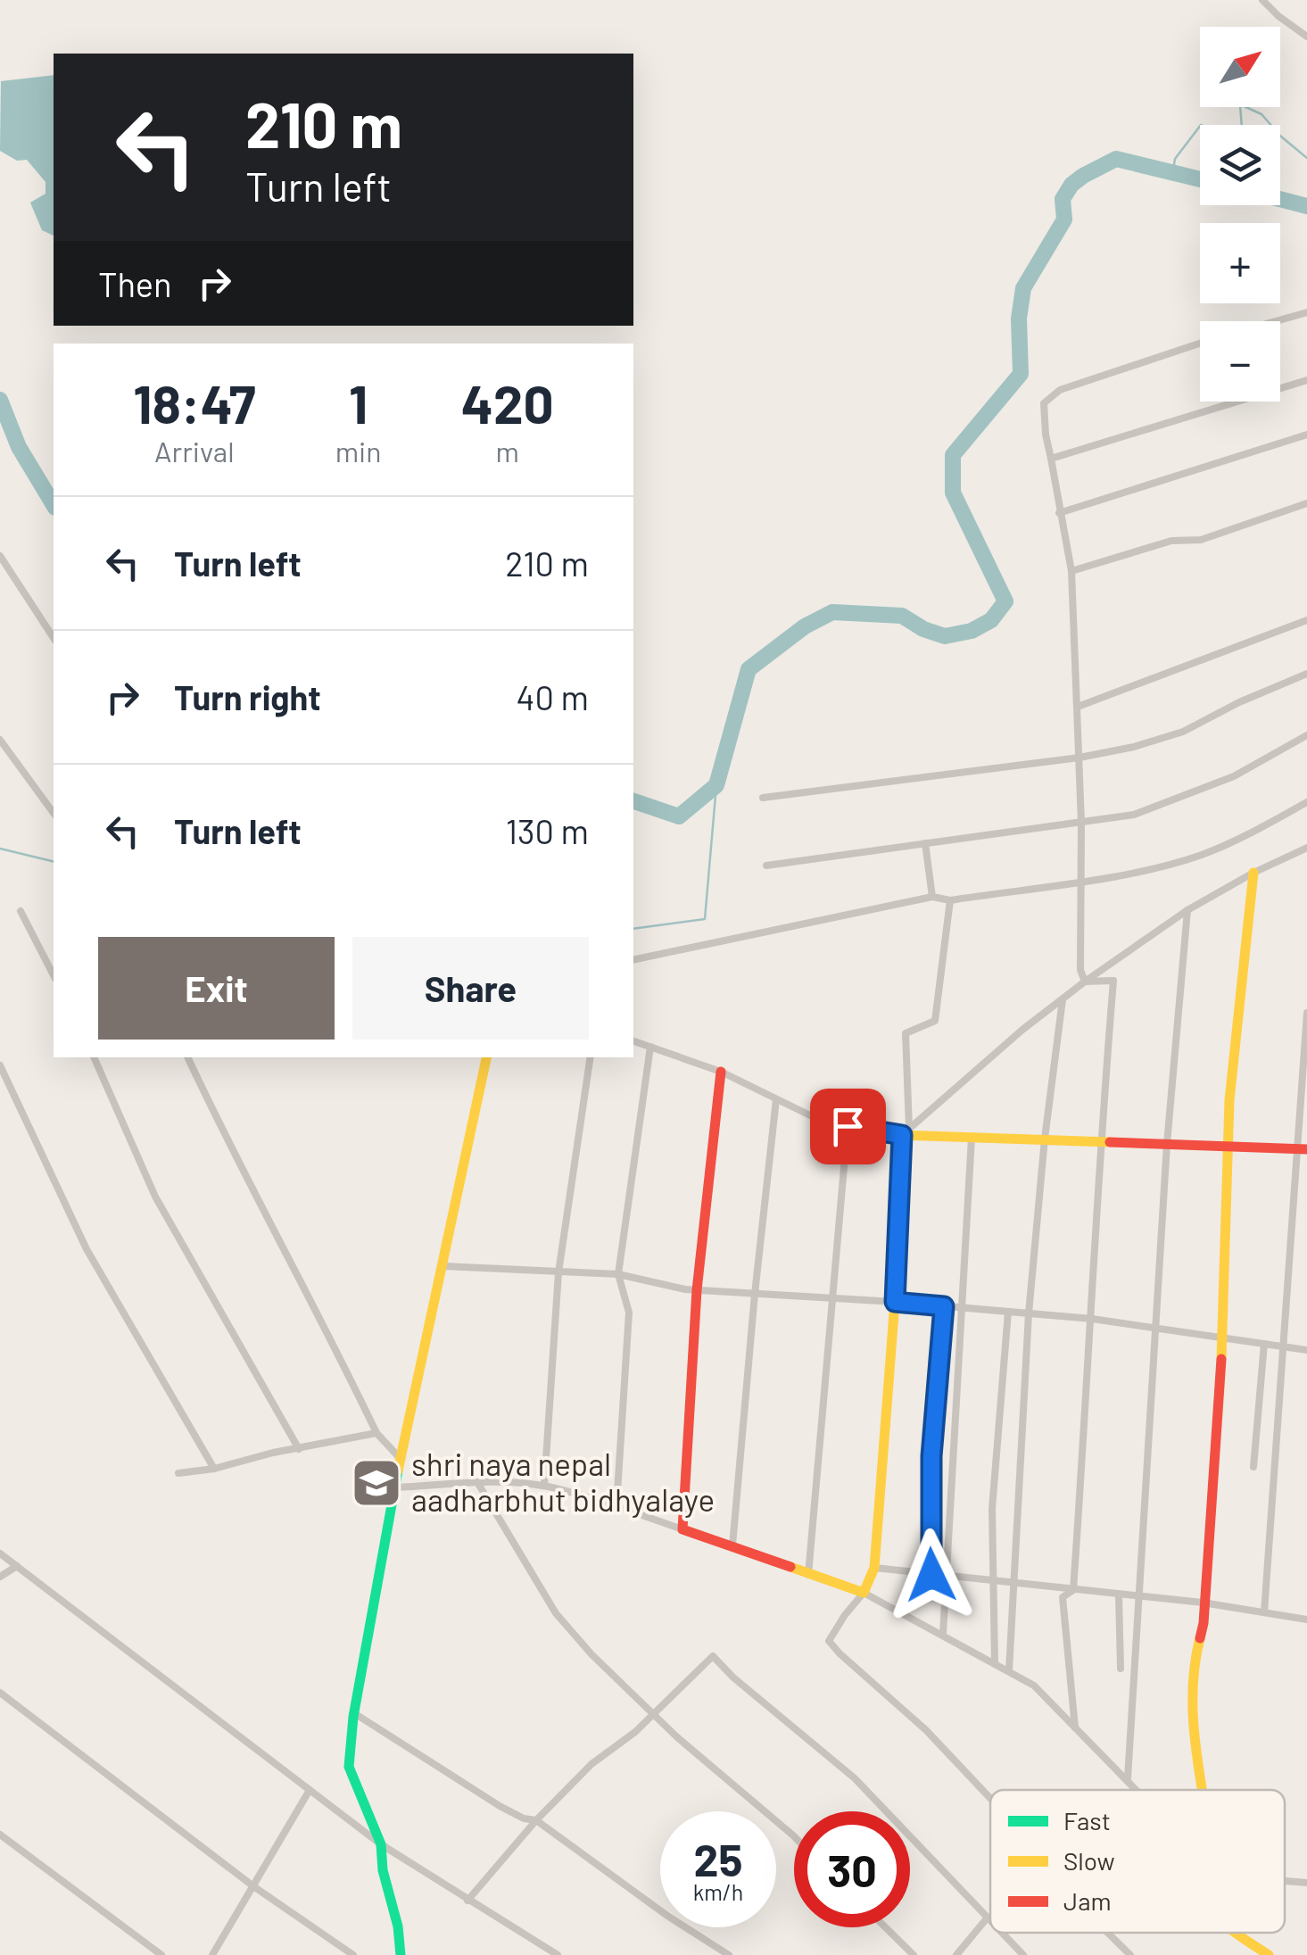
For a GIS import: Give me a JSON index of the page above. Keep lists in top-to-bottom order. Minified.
{"places":{"school or university":["shri naya nepal aadharbhut bidhyalaye"]},"legend":["Fast","Slow","Jam"],"north":"top right","page":{"map_buttons":["+","−"],"turn":["210 m","Turn left"],"then":"Then","eta":["18:47","Arrival","1","min","420","m"],"list":[{"name":"Turn left","value":"210 m"},{"name":"Turn right","value":"40 m"},{"name":"Turn left","value":"130 m"}],"buttons":["Exit","Share"],"speed":"25 km/h","limit":"30"}}
